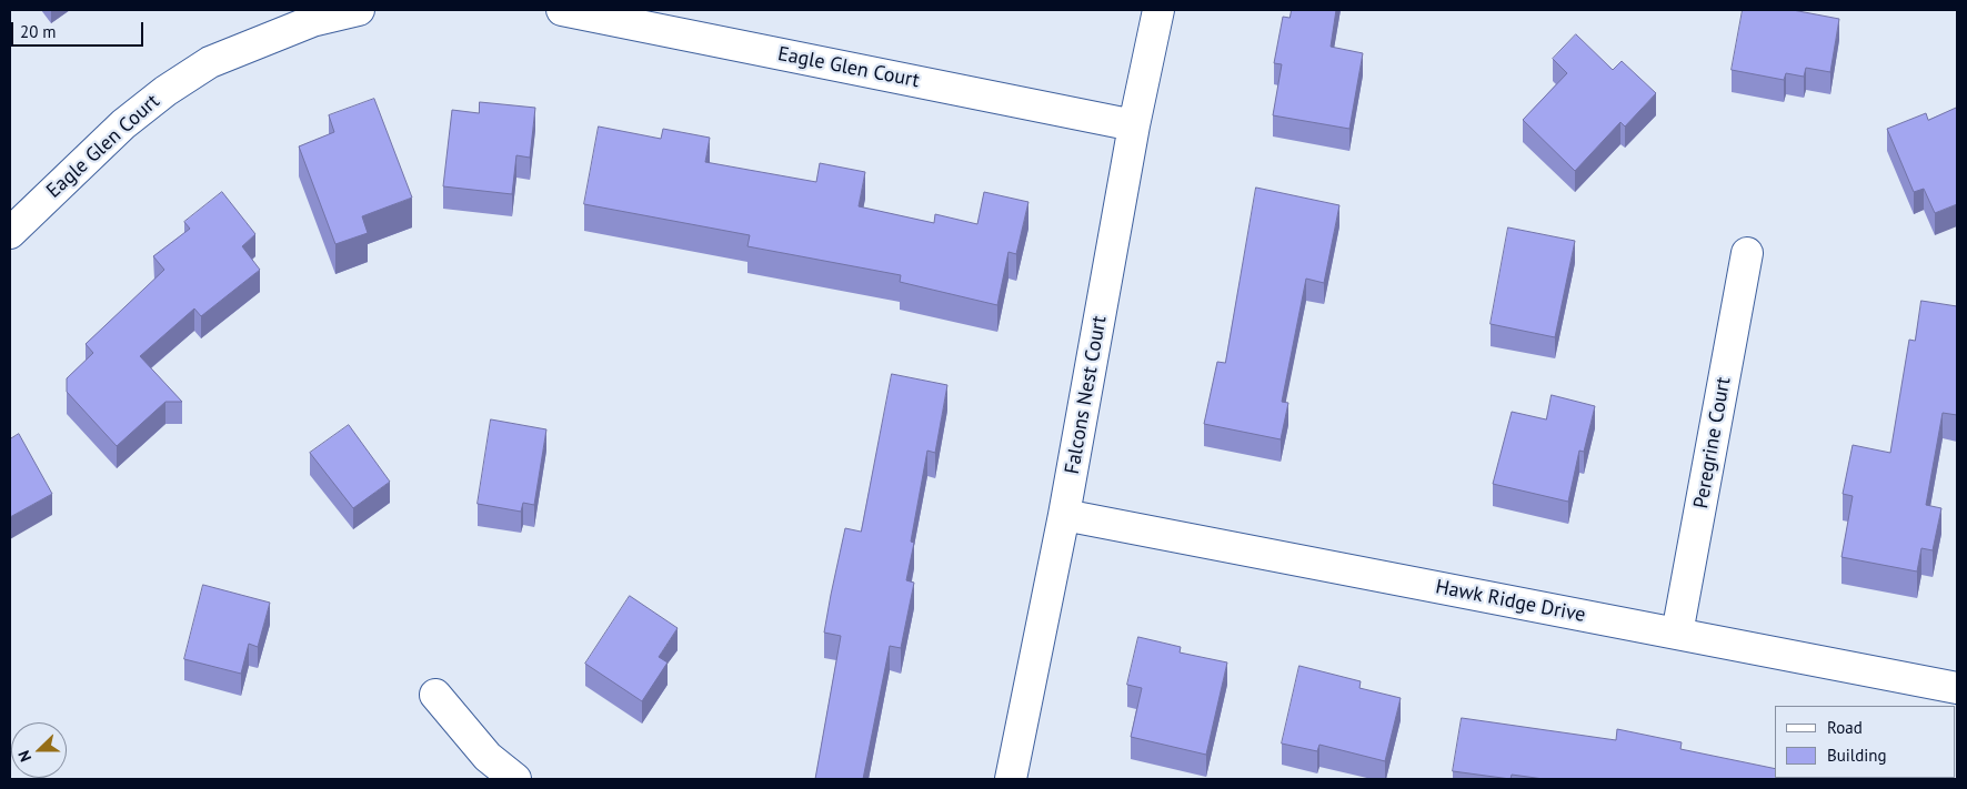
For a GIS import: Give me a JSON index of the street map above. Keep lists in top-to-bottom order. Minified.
{"streets":{"street":["Eagle Glen Court","Falcons Nest Court","Peregrine Court","Hawk Ridge Drive"]},"crossings":[["Eagle Glen Court","Falcons Nest Court"],["Falcons Nest Court","Hawk Ridge Drive"],["Peregrine Court","Hawk Ridge Drive"]],"legend":["Road","Building"],"scale_bar":"20 m","north":"left"}
